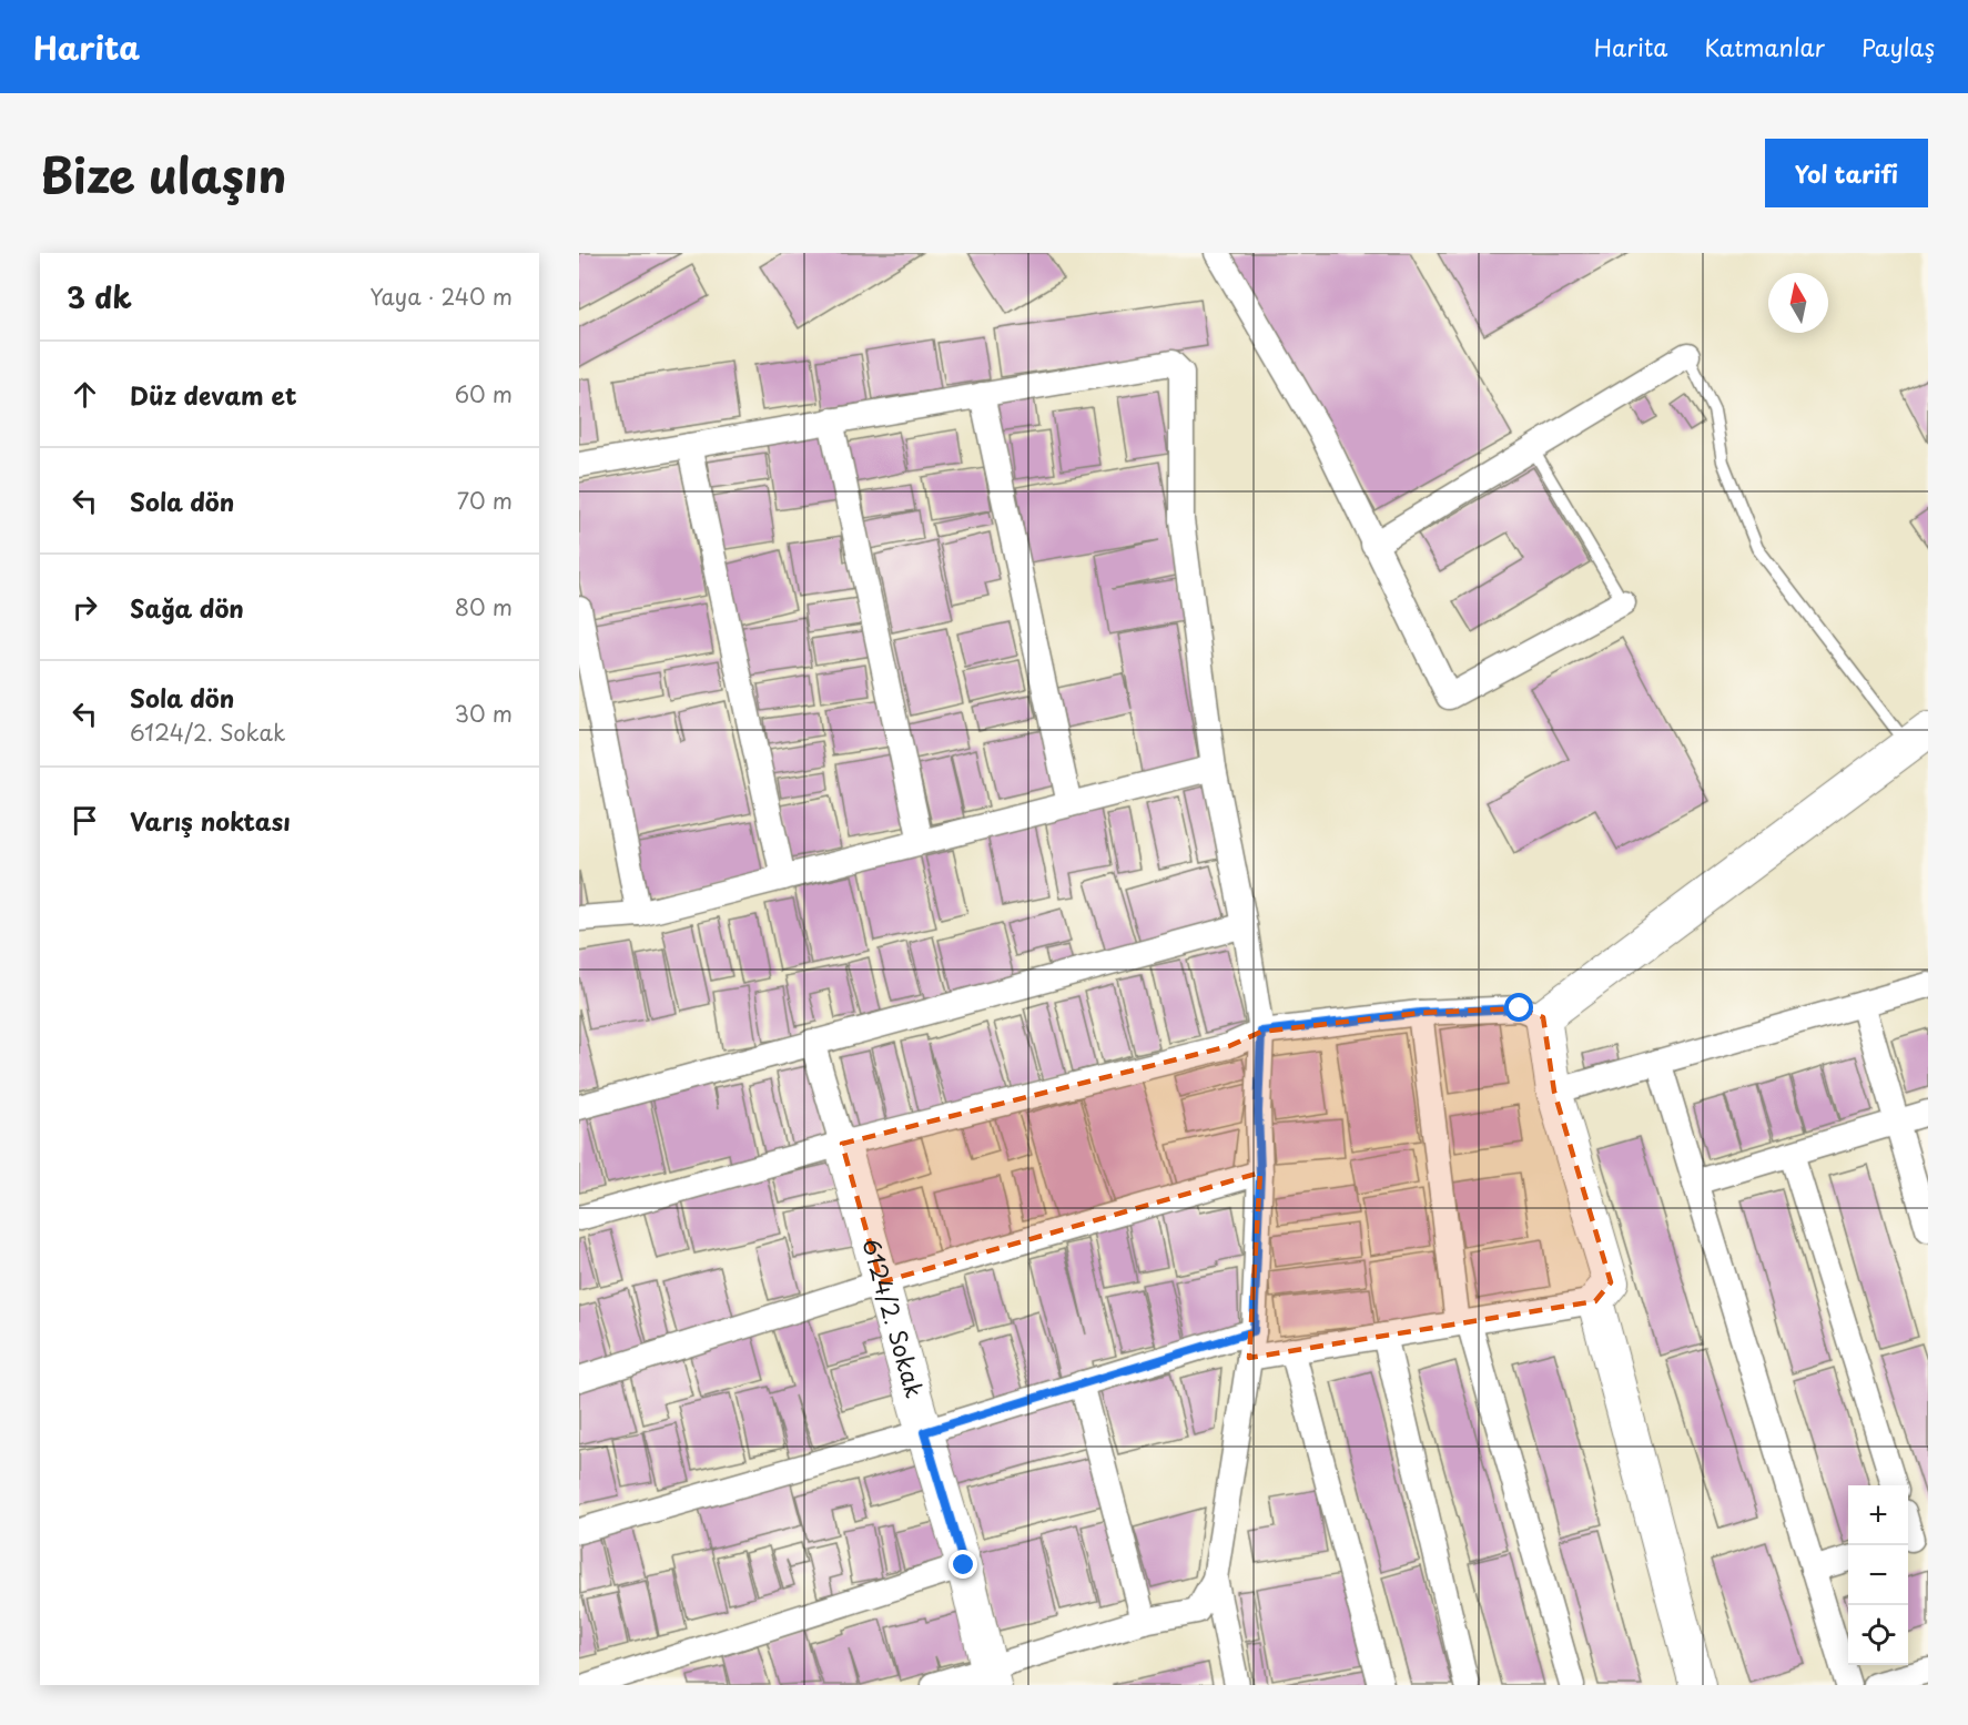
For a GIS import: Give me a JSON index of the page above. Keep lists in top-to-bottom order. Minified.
{"streets":{"street":["6124/2. Sokak"]},"north":"top","page":{"header":"Harita","nav":["Harita","Katmanlar","Paylaş"],"title":"Bize ulaşın","buttons":"Yol tarifi","heading":["3 dk","Yaya · 240 m"],"list":[["Düz devam et","60 m"],["Sola dön","70 m"],["Sağa dön","80 m"],["Sola dön","6124/2. Sokak","30 m"],"Varış noktası"],"map_buttons":["+","−"]}}
